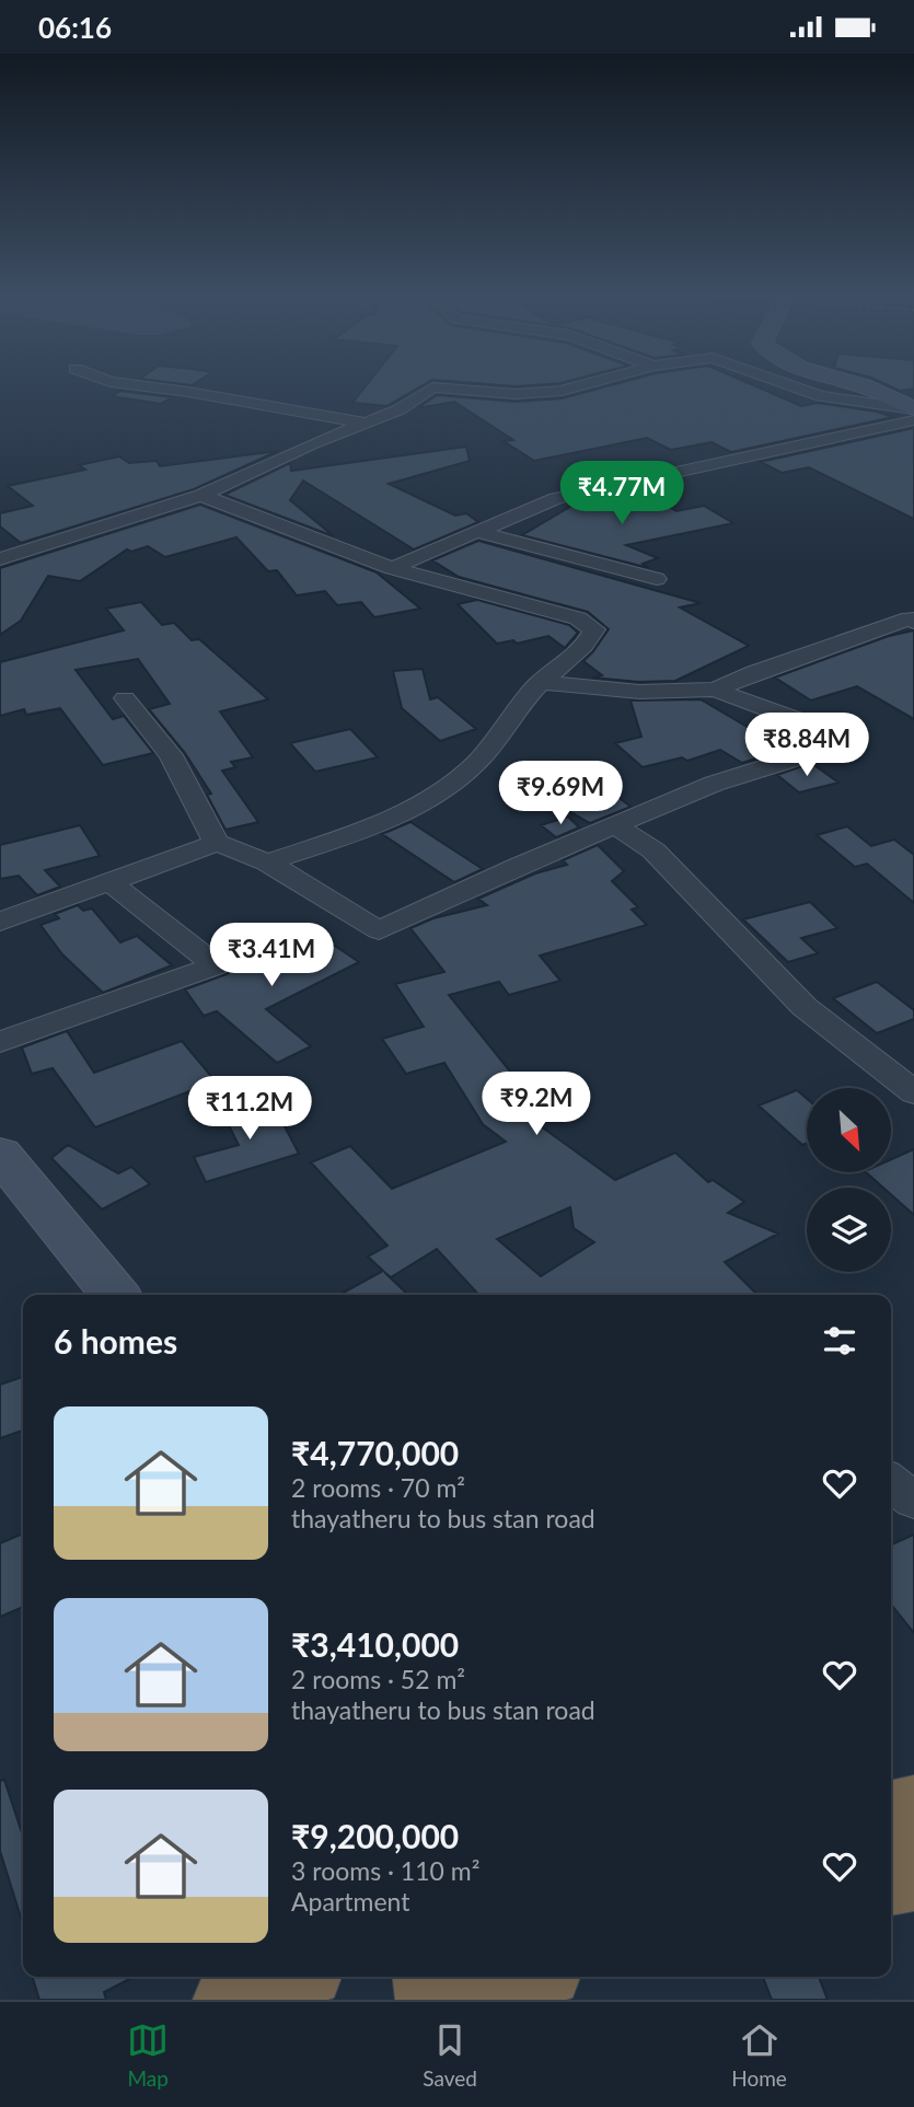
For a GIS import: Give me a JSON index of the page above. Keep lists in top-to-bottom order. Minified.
{"north":"bottom right","page":{"status":"06:16","price":["₹4.77M","₹8.84M","₹9.69M","₹3.41M","₹9.2M","₹11.2M"],"heading":"6 homes","list":[{"name":"₹4,770,000","note":"2 rooms · 70 m² · thayatheru to bus stan road"},{"name":"₹3,410,000","note":"2 rooms · 52 m² · thayatheru to bus stan road"},{"name":"₹9,200,000","note":"3 rooms · 110 m² · Apartment"}],"tabs":["Map","Saved","Home"]}}
